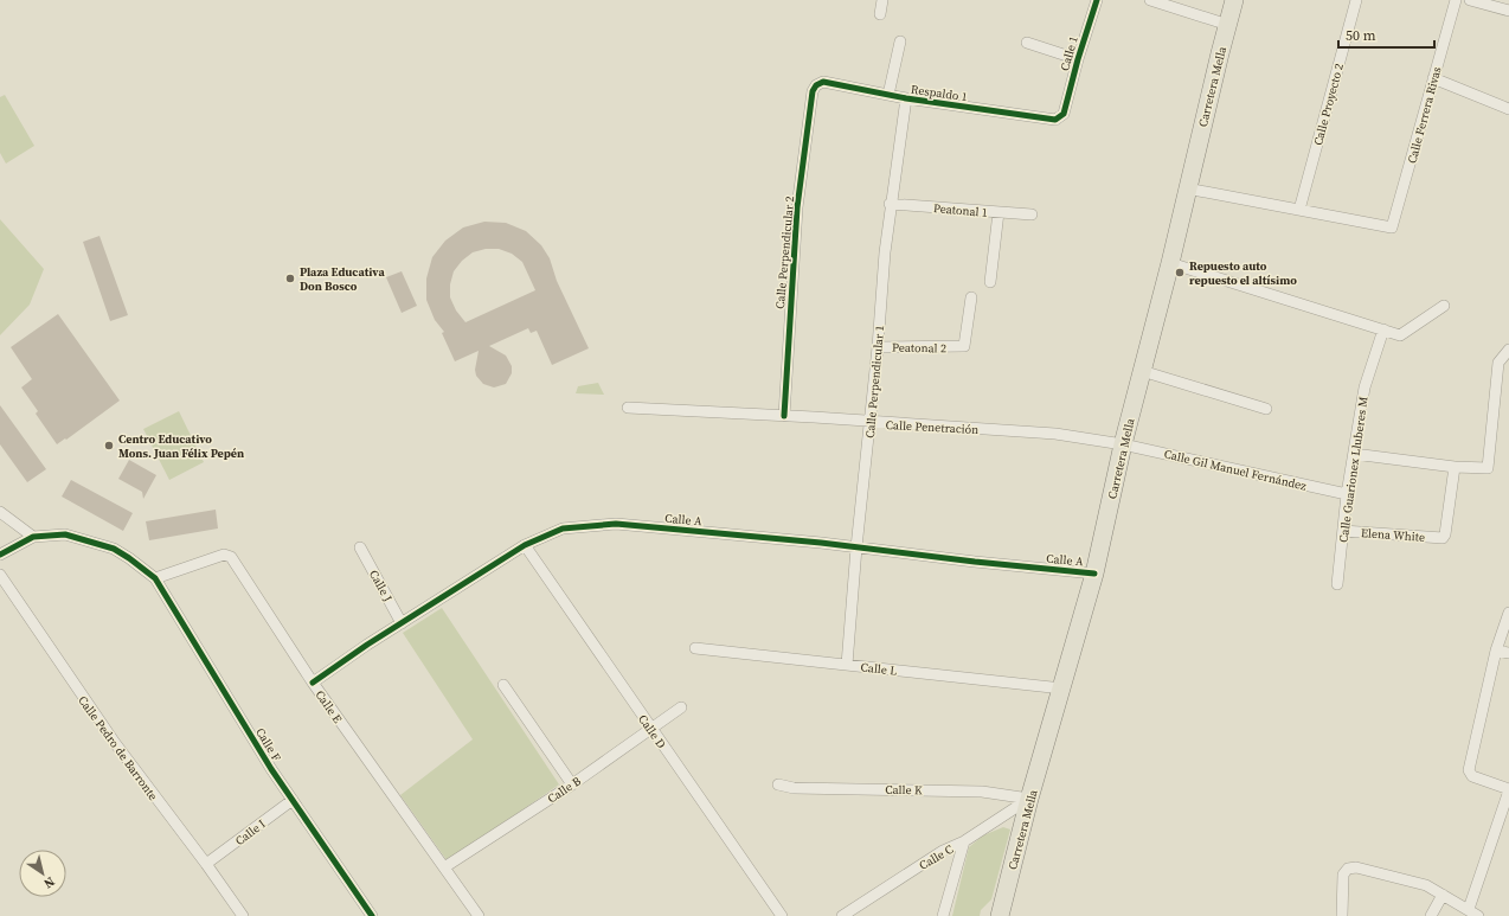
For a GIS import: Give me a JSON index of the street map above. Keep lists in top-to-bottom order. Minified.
{"streets":{"main road":["Carretera Mella"],"street":["Calle 1","Respaldo 1","Calle Proyecto 2","Calle Ferrera Rivas","Peatonal 1","Calle Perpendicular 2","Peatonal 2","Calle Perpendicular 1","Calle Penetración","Calle Gil Manuel Fernández","Calle Guarionex Lluberes M","Calle A","Elena White","Calle J","Calle L","Calle E","Calle D","Calle F","Calle Pedro de Barronte","Calle B","Calle K","Calle I","Calle C"]},"crossings":[["Calle 1","Respaldo 1"],["Carretera Mella","Calle Penetración"],["Carretera Mella","Calle Gil Manuel Fernández"],["Carretera Mella","Calle A"],["Carretera Mella","Calle L"],["Carretera Mella","Calle K"],["Carretera Mella","Calle C"],["Respaldo 1","Calle Perpendicular 2"],["Respaldo 1","Calle Perpendicular 1"],["Calle Proyecto 2","Calle Ferrera Rivas"],["Peatonal 1","Calle Perpendicular 1"],["Calle Perpendicular 2","Calle Penetración"],["Peatonal 2","Calle Perpendicular 1"],["Calle Perpendicular 1","Calle Penetración"],["Calle Perpendicular 1","Calle A"],["Calle Perpendicular 1","Calle L"],["Calle Penetración","Calle Gil Manuel Fernández"],["Calle Gil Manuel Fernández","Calle Guarionex Lluberes M"],["Calle Guarionex Lluberes M","Elena White"],["Calle A","Calle J"],["Calle A","Calle E"],["Calle A","Calle D"],["Calle E","Calle F"],["Calle E","Calle B"],["Calle D","Calle B"],["Calle F","Calle I"],["Calle Pedro de Barronte","Calle I"],["Calle K","Calle C"]],"places":["Repuesto auto repuesto el altísimo","Plaza Educativa Don Bosco","Centro Educativo Mons. Juan Félix Pepén"],"scale_bar":"50 m","north":"bottom right"}
